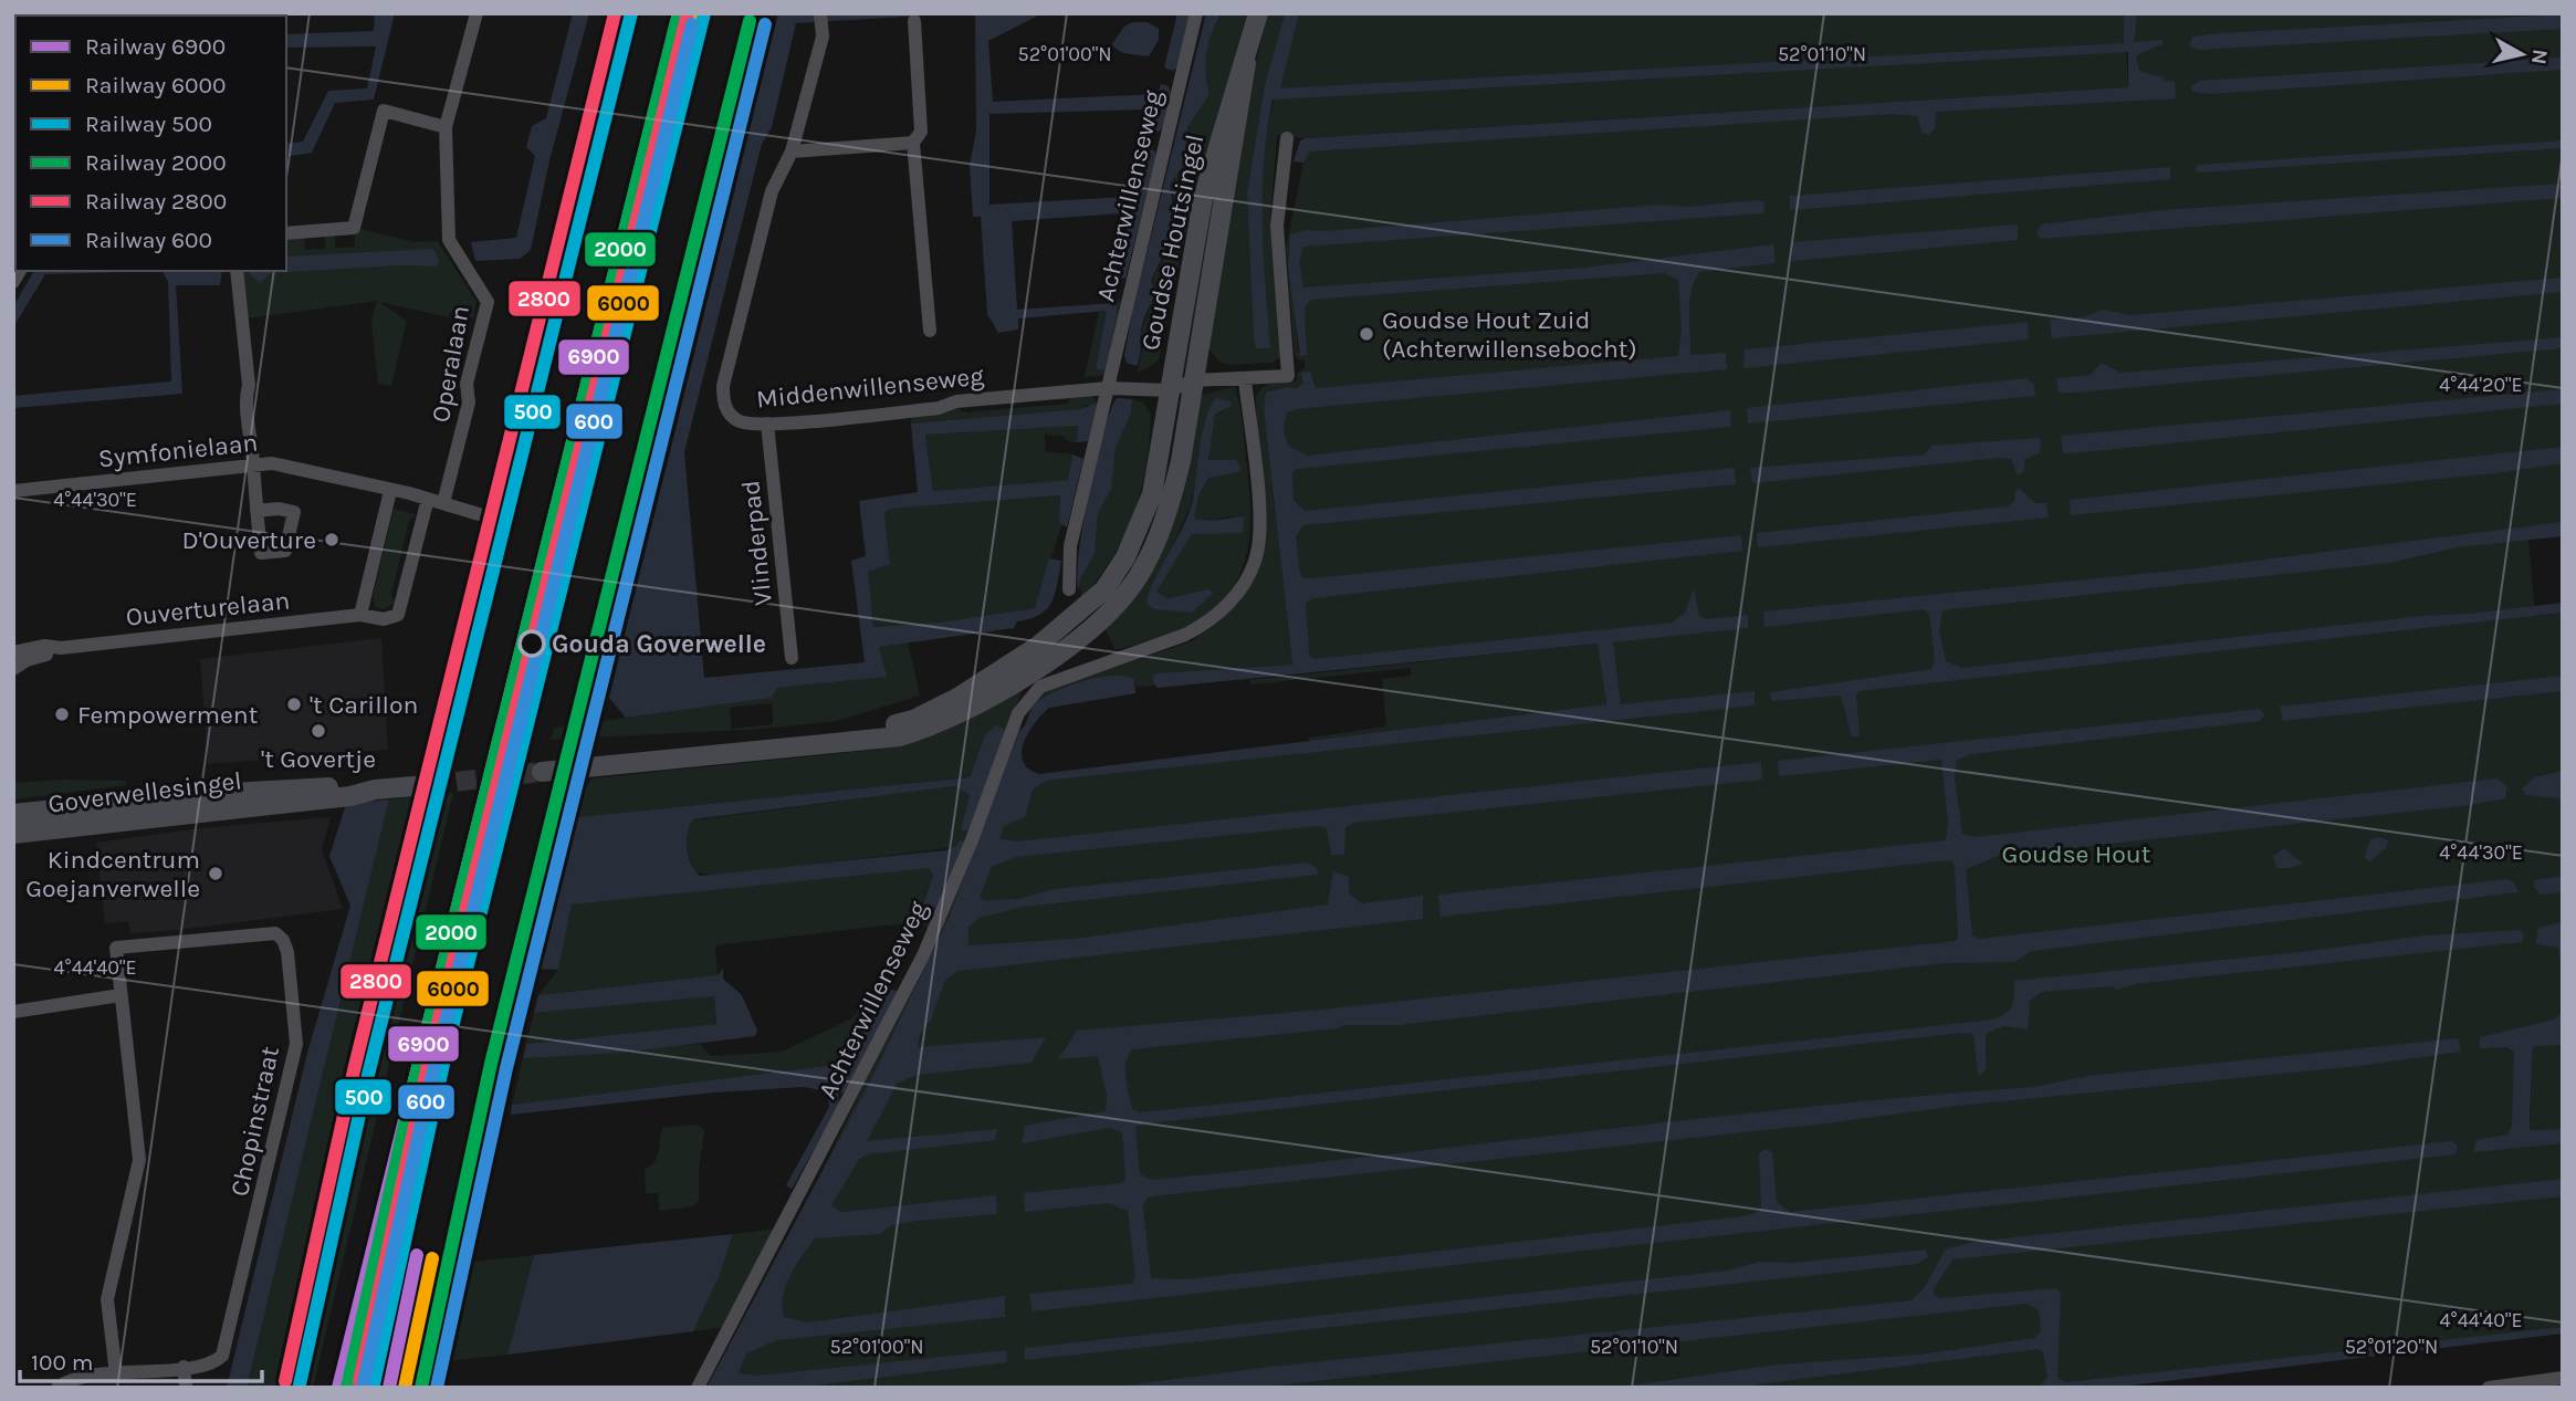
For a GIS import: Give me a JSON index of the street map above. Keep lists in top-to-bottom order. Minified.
{"streets":{"main road":["Goudse Houtsingel","Goverwellesingel"],"street":["Achterwillenseweg","Operalaan","Middenwillenseweg","Symfonielaan","Vlinderpad","Ouverturelaan","Chopinstraat"]},"crossings":[["Achterwillenseweg","Middenwillenseweg"],["Operalaan","Symfonielaan"],["Middenwillenseweg","Vlinderpad"],["Symfonielaan","Ouverturelaan"]],"parks":["Goudse Hout"],"places":["Goudse Hout Zuid (Achterwillensebocht)","D'Ouverture","Gouda Goverwelle","'t Carillon","Fempowerment","'t Govertje","Kindcentrum Goejanverwelle"],"lines":["rail line 6900","rail line 500","rail line 2800","rail line 6000","rail line 2000","rail line 600"],"legend":["Railway 6900","Railway 6000","Railway 500","Railway 2000","Railway 2800","Railway 600"],"scale_bar":"100 m","north":"right","coordinates":["52°01'00\"N","52°01'10\"N","4°44'20\"E","4°44'30\"E","4°44'40\"E","52°01'20\"N"]}
